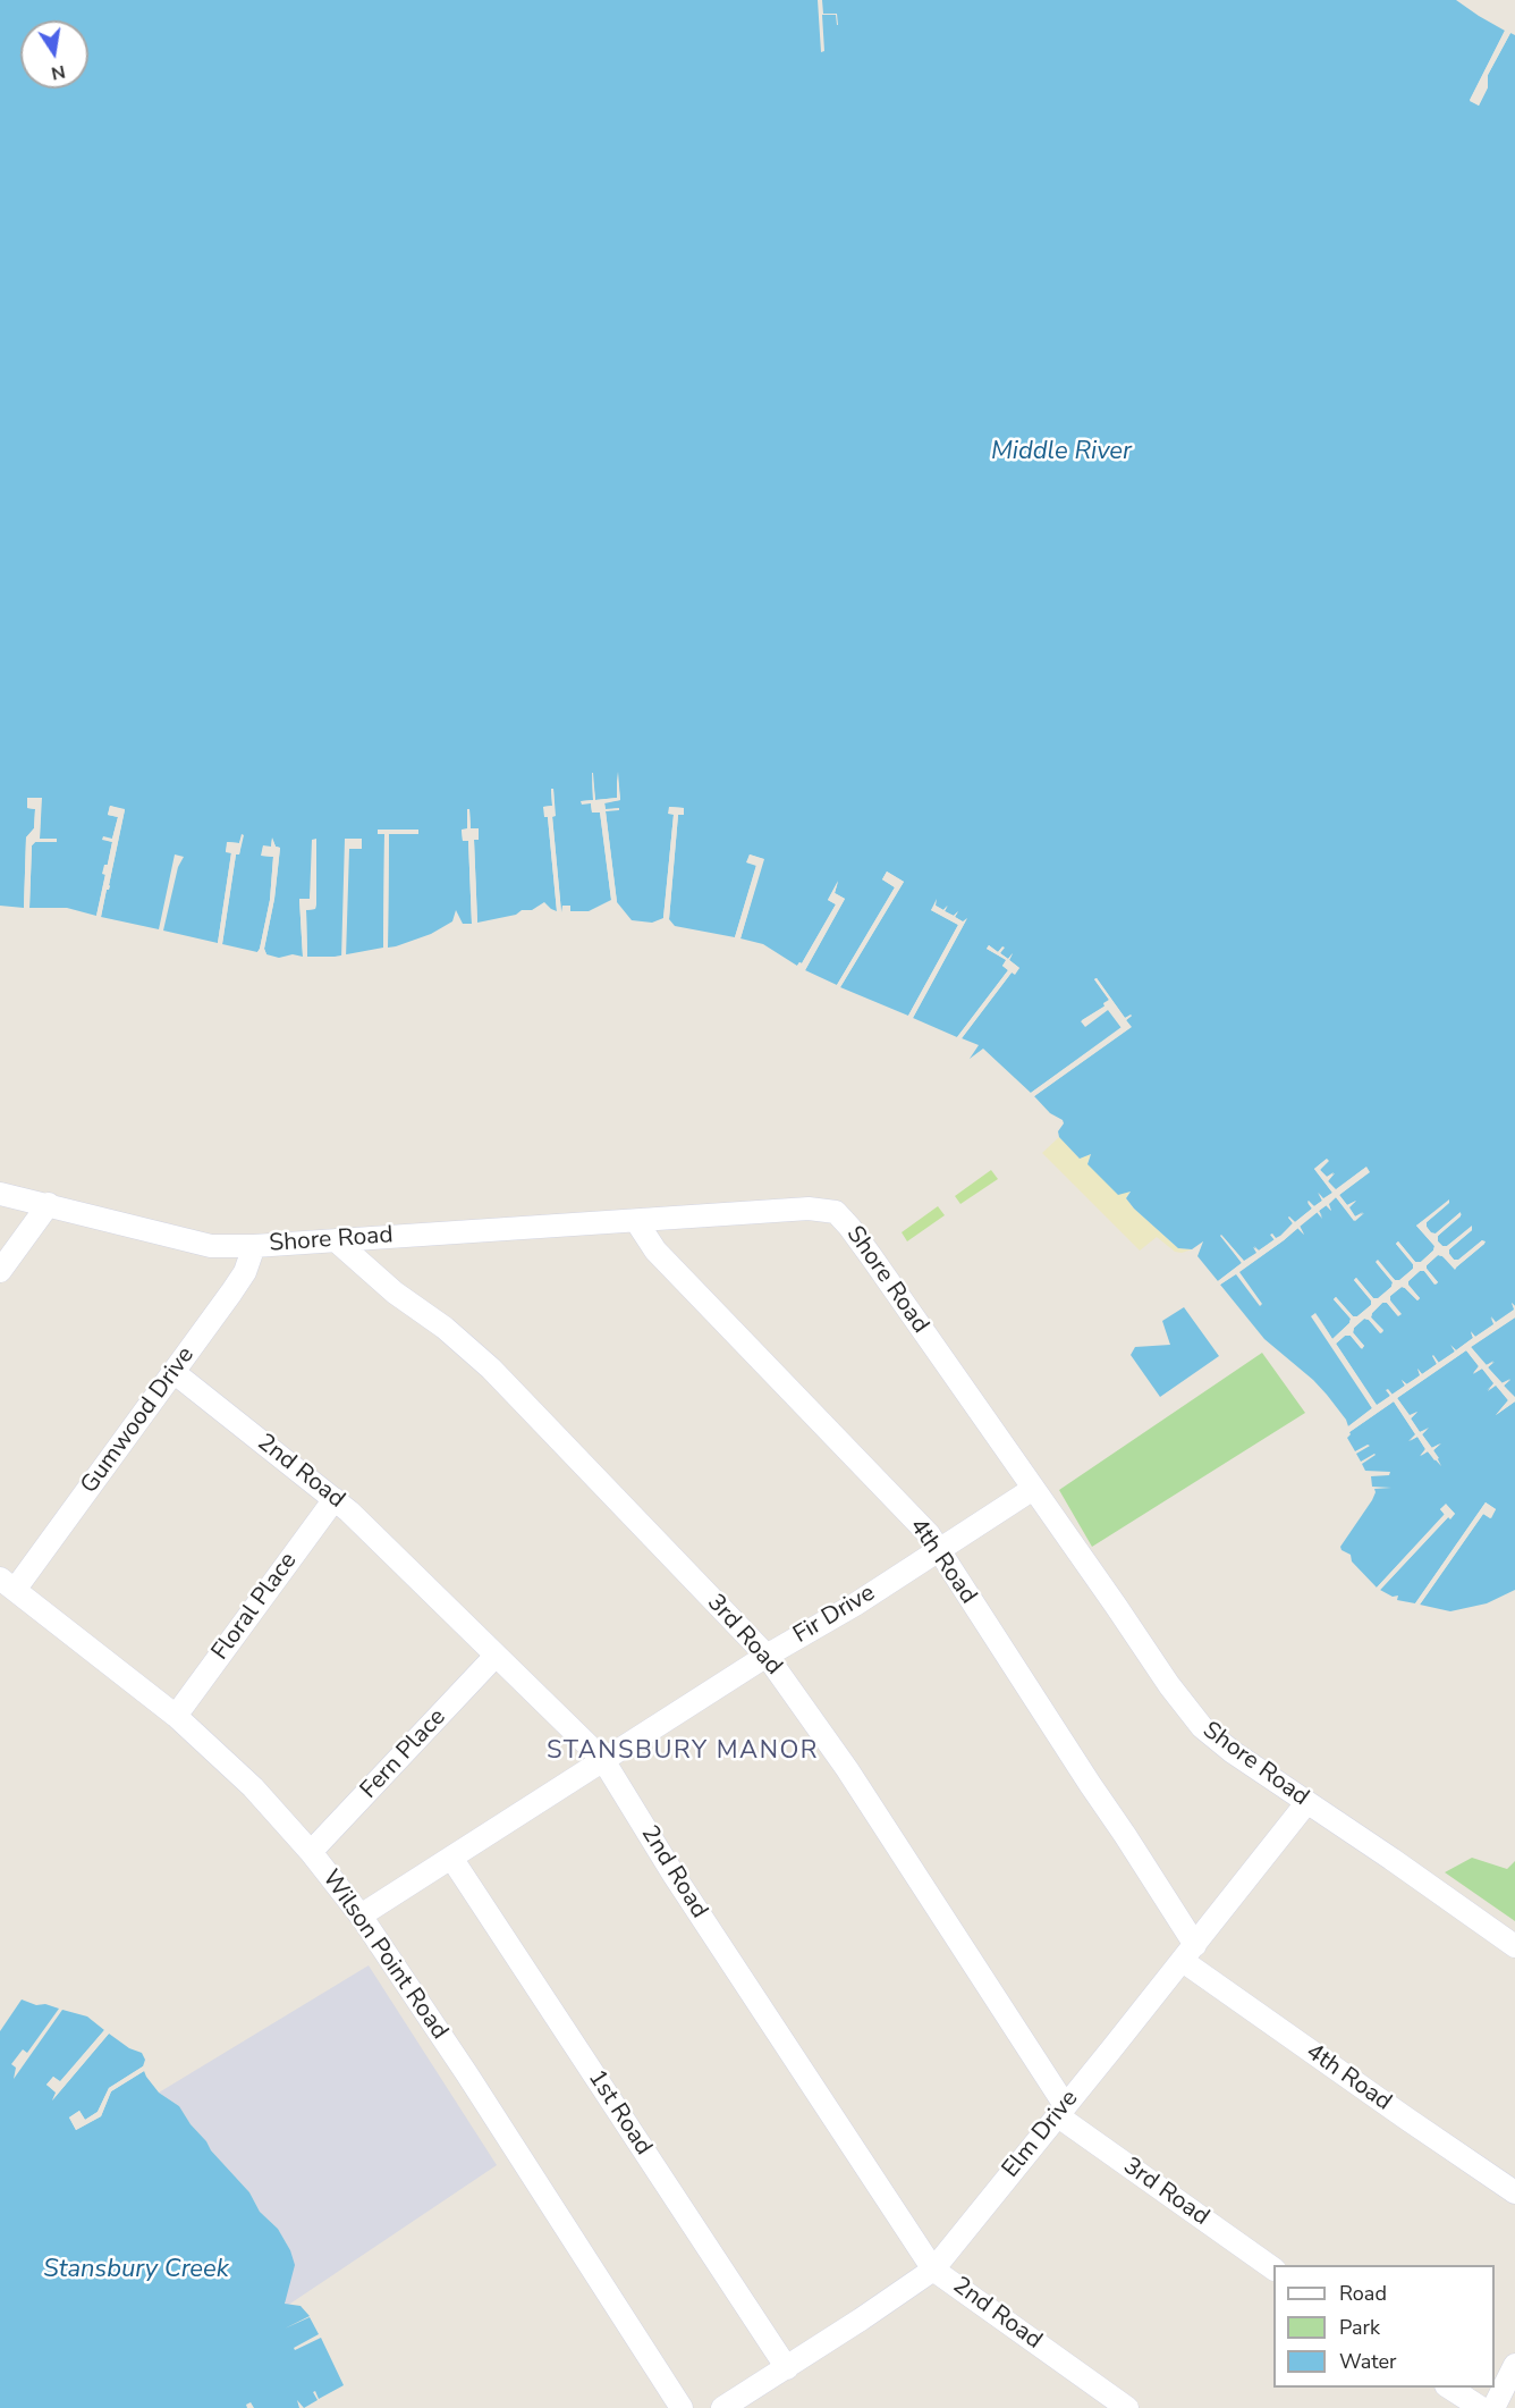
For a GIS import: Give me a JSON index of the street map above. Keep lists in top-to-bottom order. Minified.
{"streets":{"street":["Shore Road","Gumwood Drive","2nd Road","4th Road","Floral Place","Fir Drive","3rd Road","Fern Place","Wilson Point Road","1st Road","Elm Drive"]},"crossings":[["Shore Road","Gumwood Drive"],["Shore Road","4th Road"],["Shore Road","Fir Drive"],["Shore Road","3rd Road"],["Shore Road","Elm Drive"],["Gumwood Drive","2nd Road"],["Gumwood Drive","Wilson Point Road"],["2nd Road","Floral Place"],["2nd Road","Fir Drive"],["2nd Road","Fern Place"],["2nd Road","Elm Drive"],["4th Road","Fir Drive"],["4th Road","Elm Drive"],["Floral Place","Wilson Point Road"],["Fir Drive","3rd Road"],["Fir Drive","Wilson Point Road"],["Fir Drive","1st Road"],["3rd Road","Elm Drive"],["Fern Place","Wilson Point Road"],["1st Road","Elm Drive"]],"districts":["STANSBURY MANOR"],"water":["Middle River","Stansbury Creek"],"legend":["Road","Park","Water"],"north":"bottom"}
